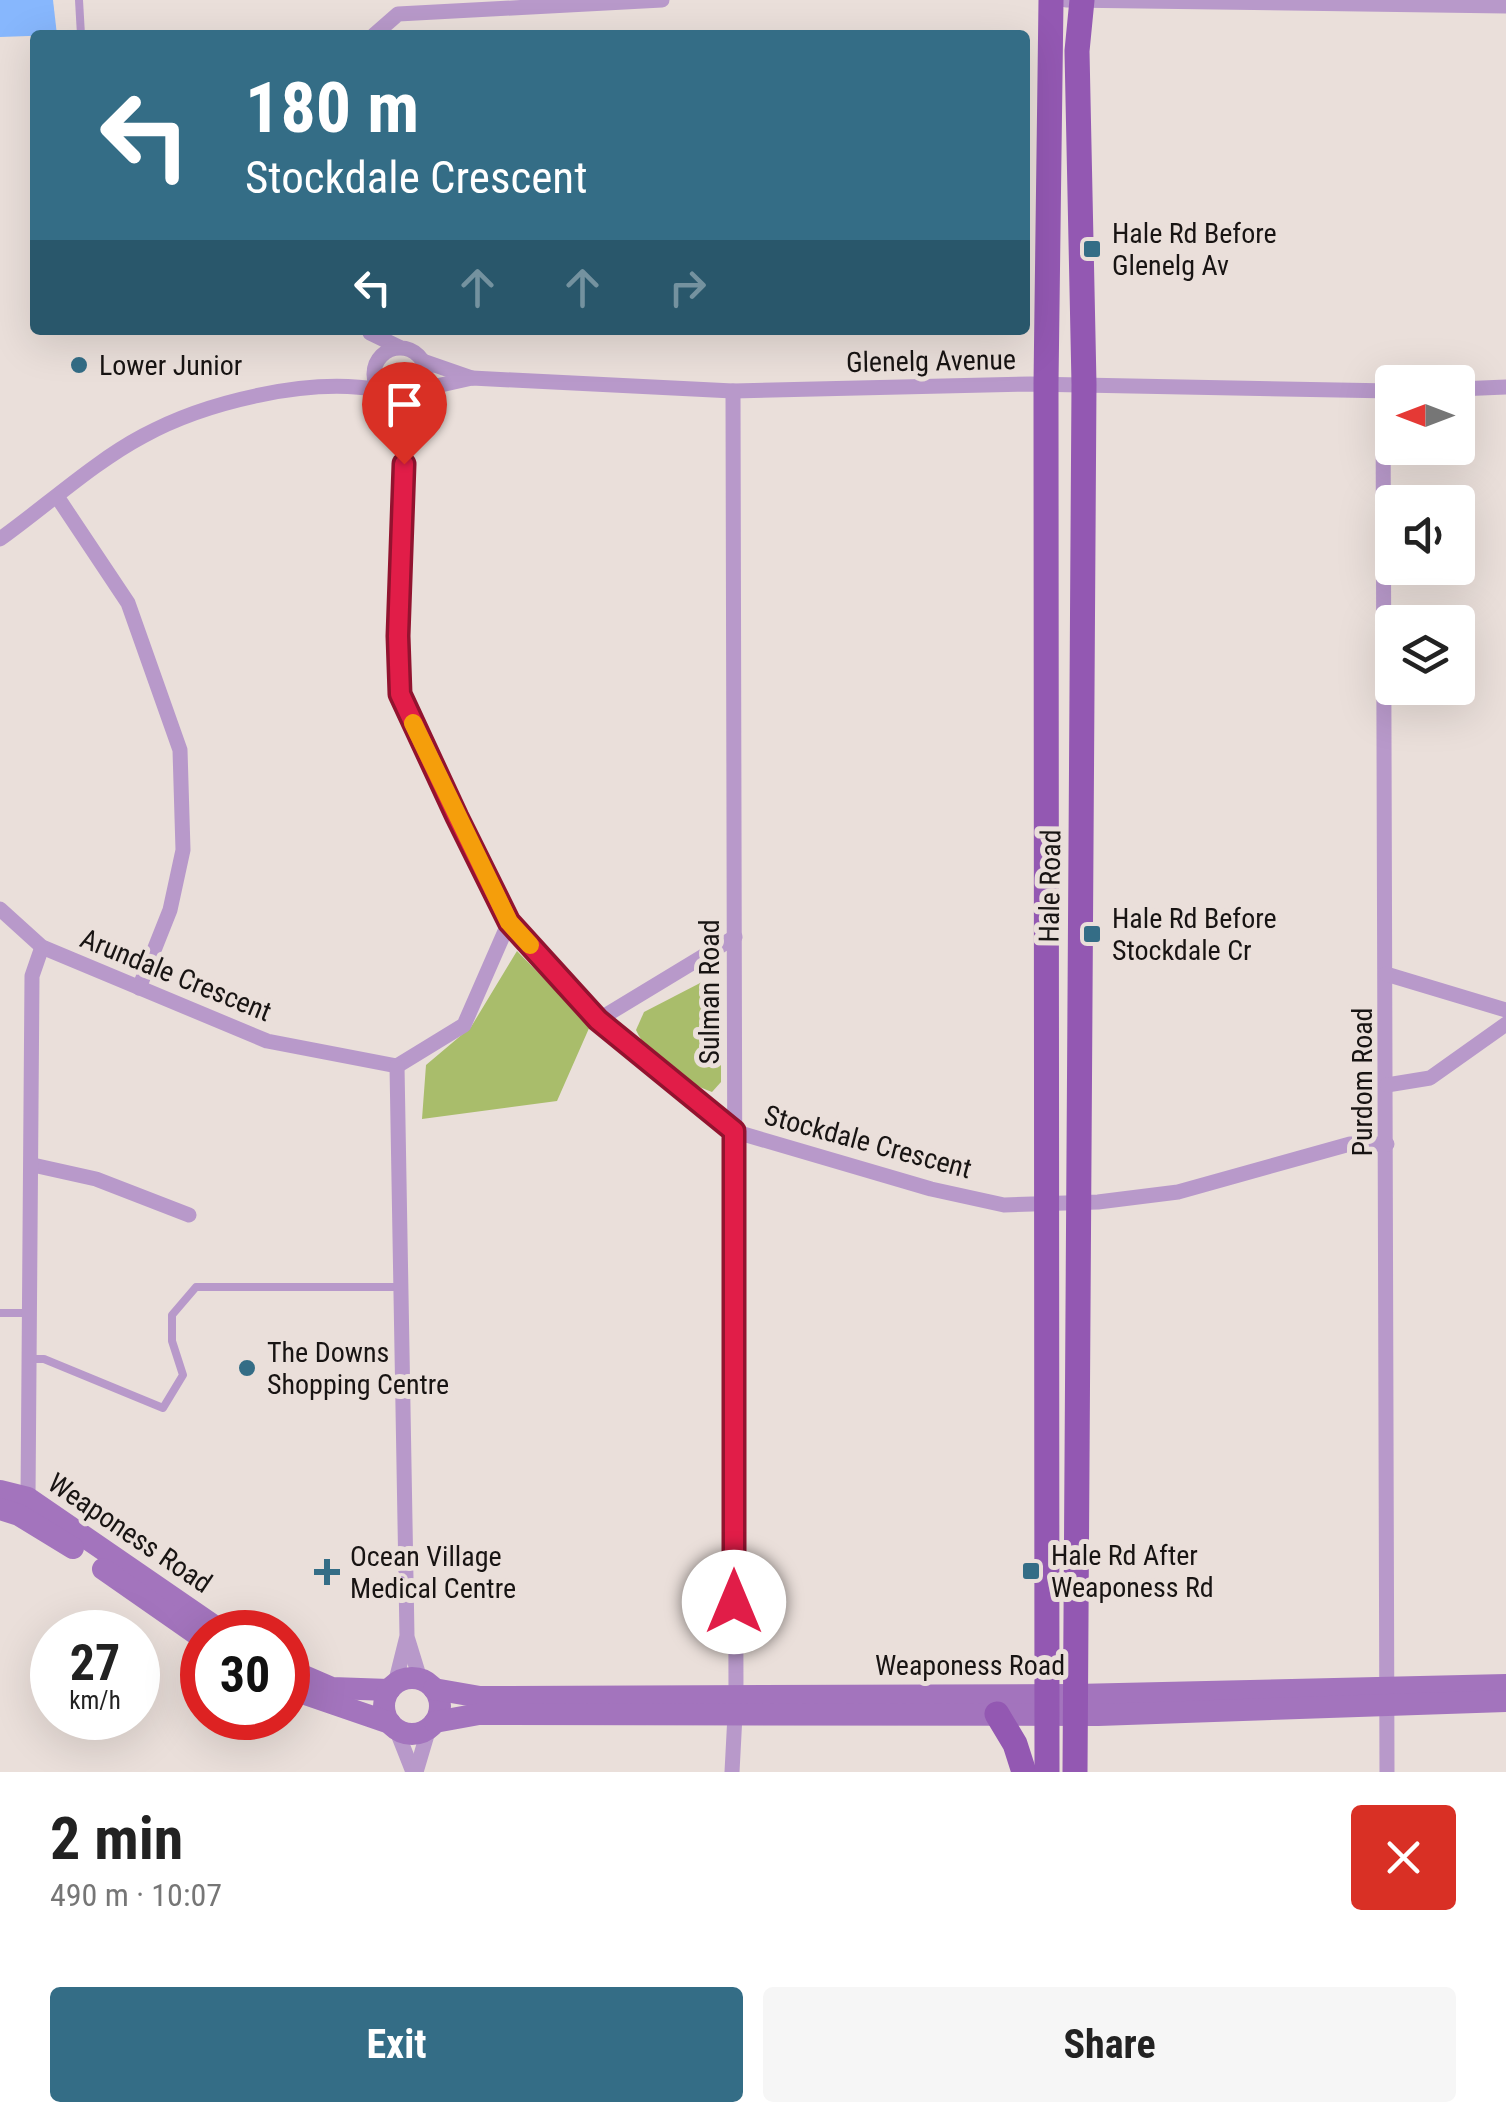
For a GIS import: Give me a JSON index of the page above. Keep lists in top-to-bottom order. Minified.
{"streets":{"main road":["Hale Road","Weaponess Road"],"street":["Glenelg Avenue","Arundale Crescent","Sulman Road","Purdom Road","Stockdale Crescent"]},"crossings":[["Glenelg Avenue","Hale Road"],["Glenelg Avenue","Sulman Road"],["Glenelg Avenue","Stockdale Crescent"],["Hale Road","Stockdale Crescent"],["Hale Road","Weaponess Road"],["Sulman Road","Stockdale Crescent"],["Sulman Road","Weaponess Road"],["Purdom Road","Stockdale Crescent"],["Purdom Road","Weaponess Road"]],"places":{"transit":["Hale Rd Before Glenelg Av","Hale Rd Before Stockdale Cr","Hale Rd After Weaponess Rd"],"other":["Lower Junior","The Downs Shopping Centre"],"health":["Ocean Village Medical Centre"]},"north":"left","page":{"turn":["180 m","Stockdale Crescent"],"speed":"27 km/h","limit":"30","heading":["2 min","490 m · 10:07"],"buttons":["Exit","Share"]}}
